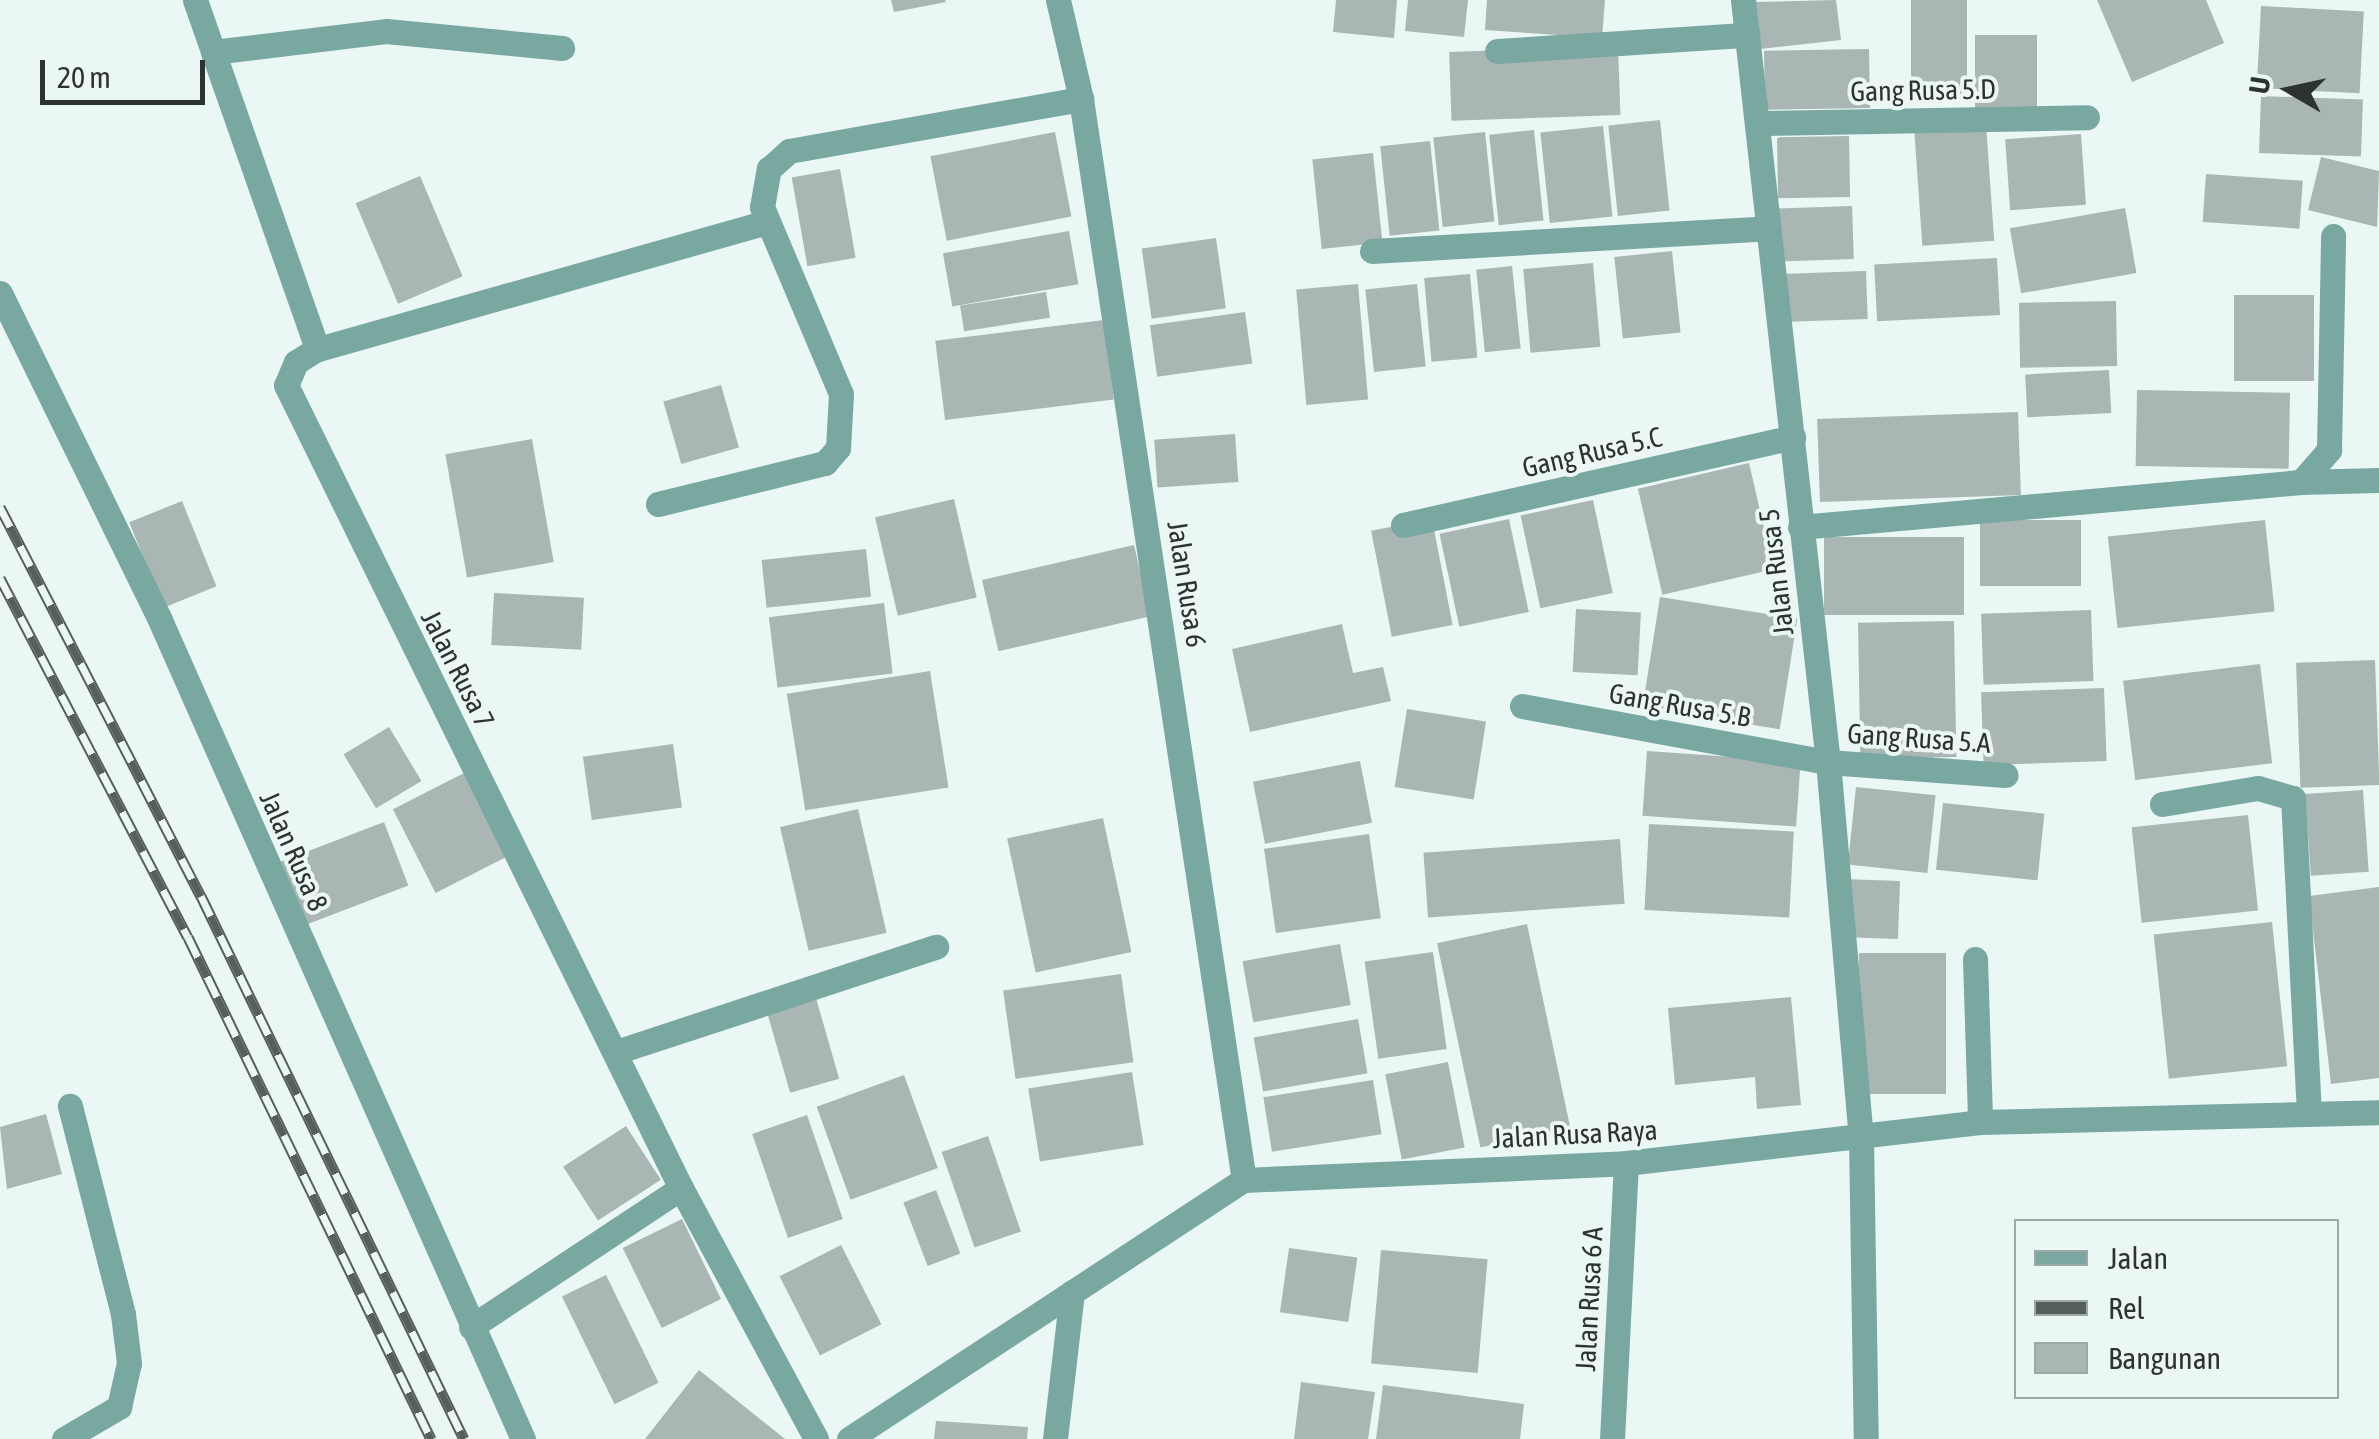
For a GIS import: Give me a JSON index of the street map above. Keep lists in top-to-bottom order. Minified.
{"streets":{"street":["Gang Rusa 5.D","Gang Rusa 5.C","Jalan Rusa 5","Jalan Rusa 6","Jalan Rusa 7","Gang Rusa 5.B","Gang Rusa 5.A","Jalan Rusa 8","Jalan Rusa Raya","Jalan Rusa 6 A"]},"crossings":[["Gang Rusa 5.D","Jalan Rusa 5"],["Gang Rusa 5.C","Jalan Rusa 5"],["Jalan Rusa 5","Gang Rusa 5.B"],["Jalan Rusa 5","Gang Rusa 5.A"],["Jalan Rusa 5","Jalan Rusa Raya"],["Jalan Rusa 6","Jalan Rusa Raya"],["Gang Rusa 5.B","Gang Rusa 5.A"],["Jalan Rusa Raya","Jalan Rusa 6 A"]],"legend":["Jalan","Rel","Bangunan"],"scale_bar":"20 m","north":"left"}
